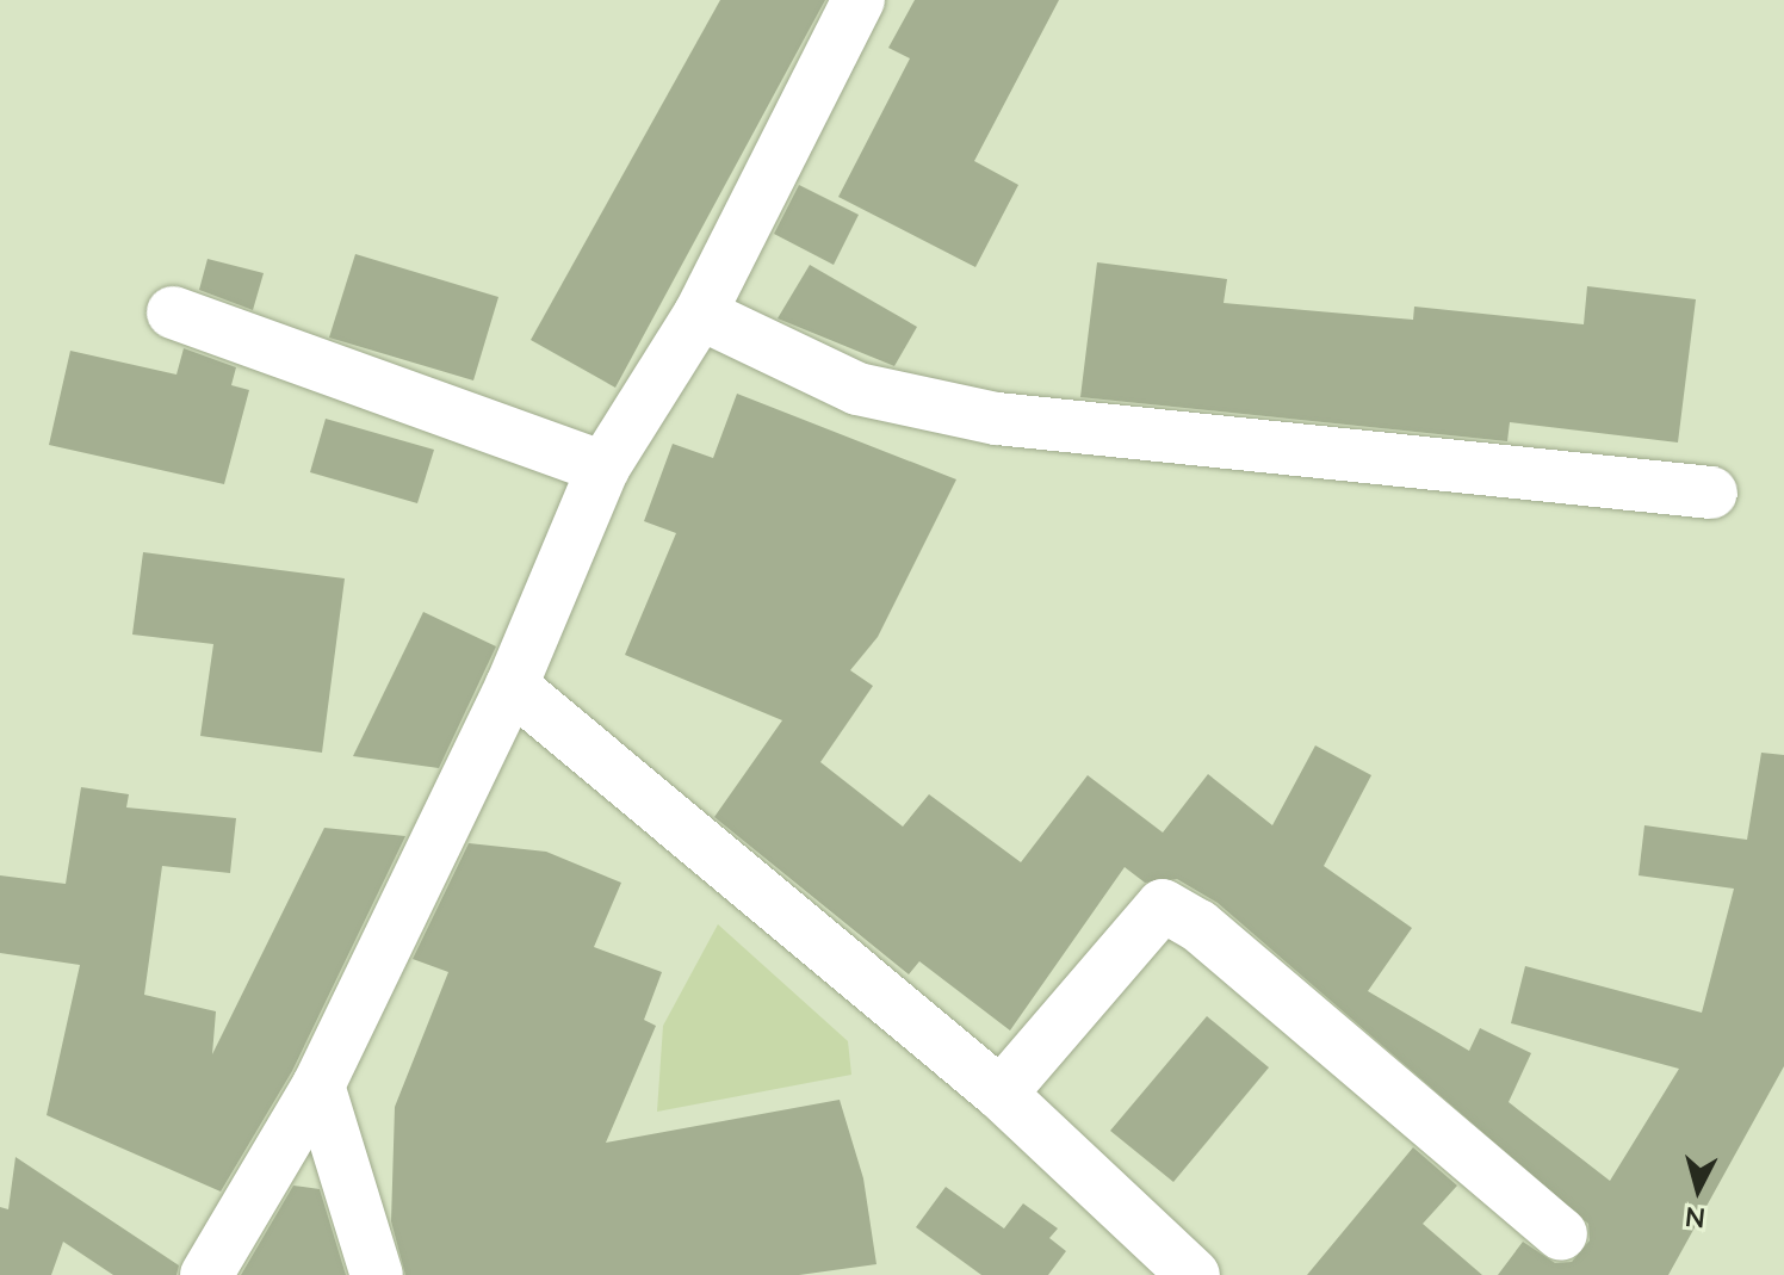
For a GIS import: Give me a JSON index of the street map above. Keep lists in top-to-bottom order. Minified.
{"north":"bottom"}
